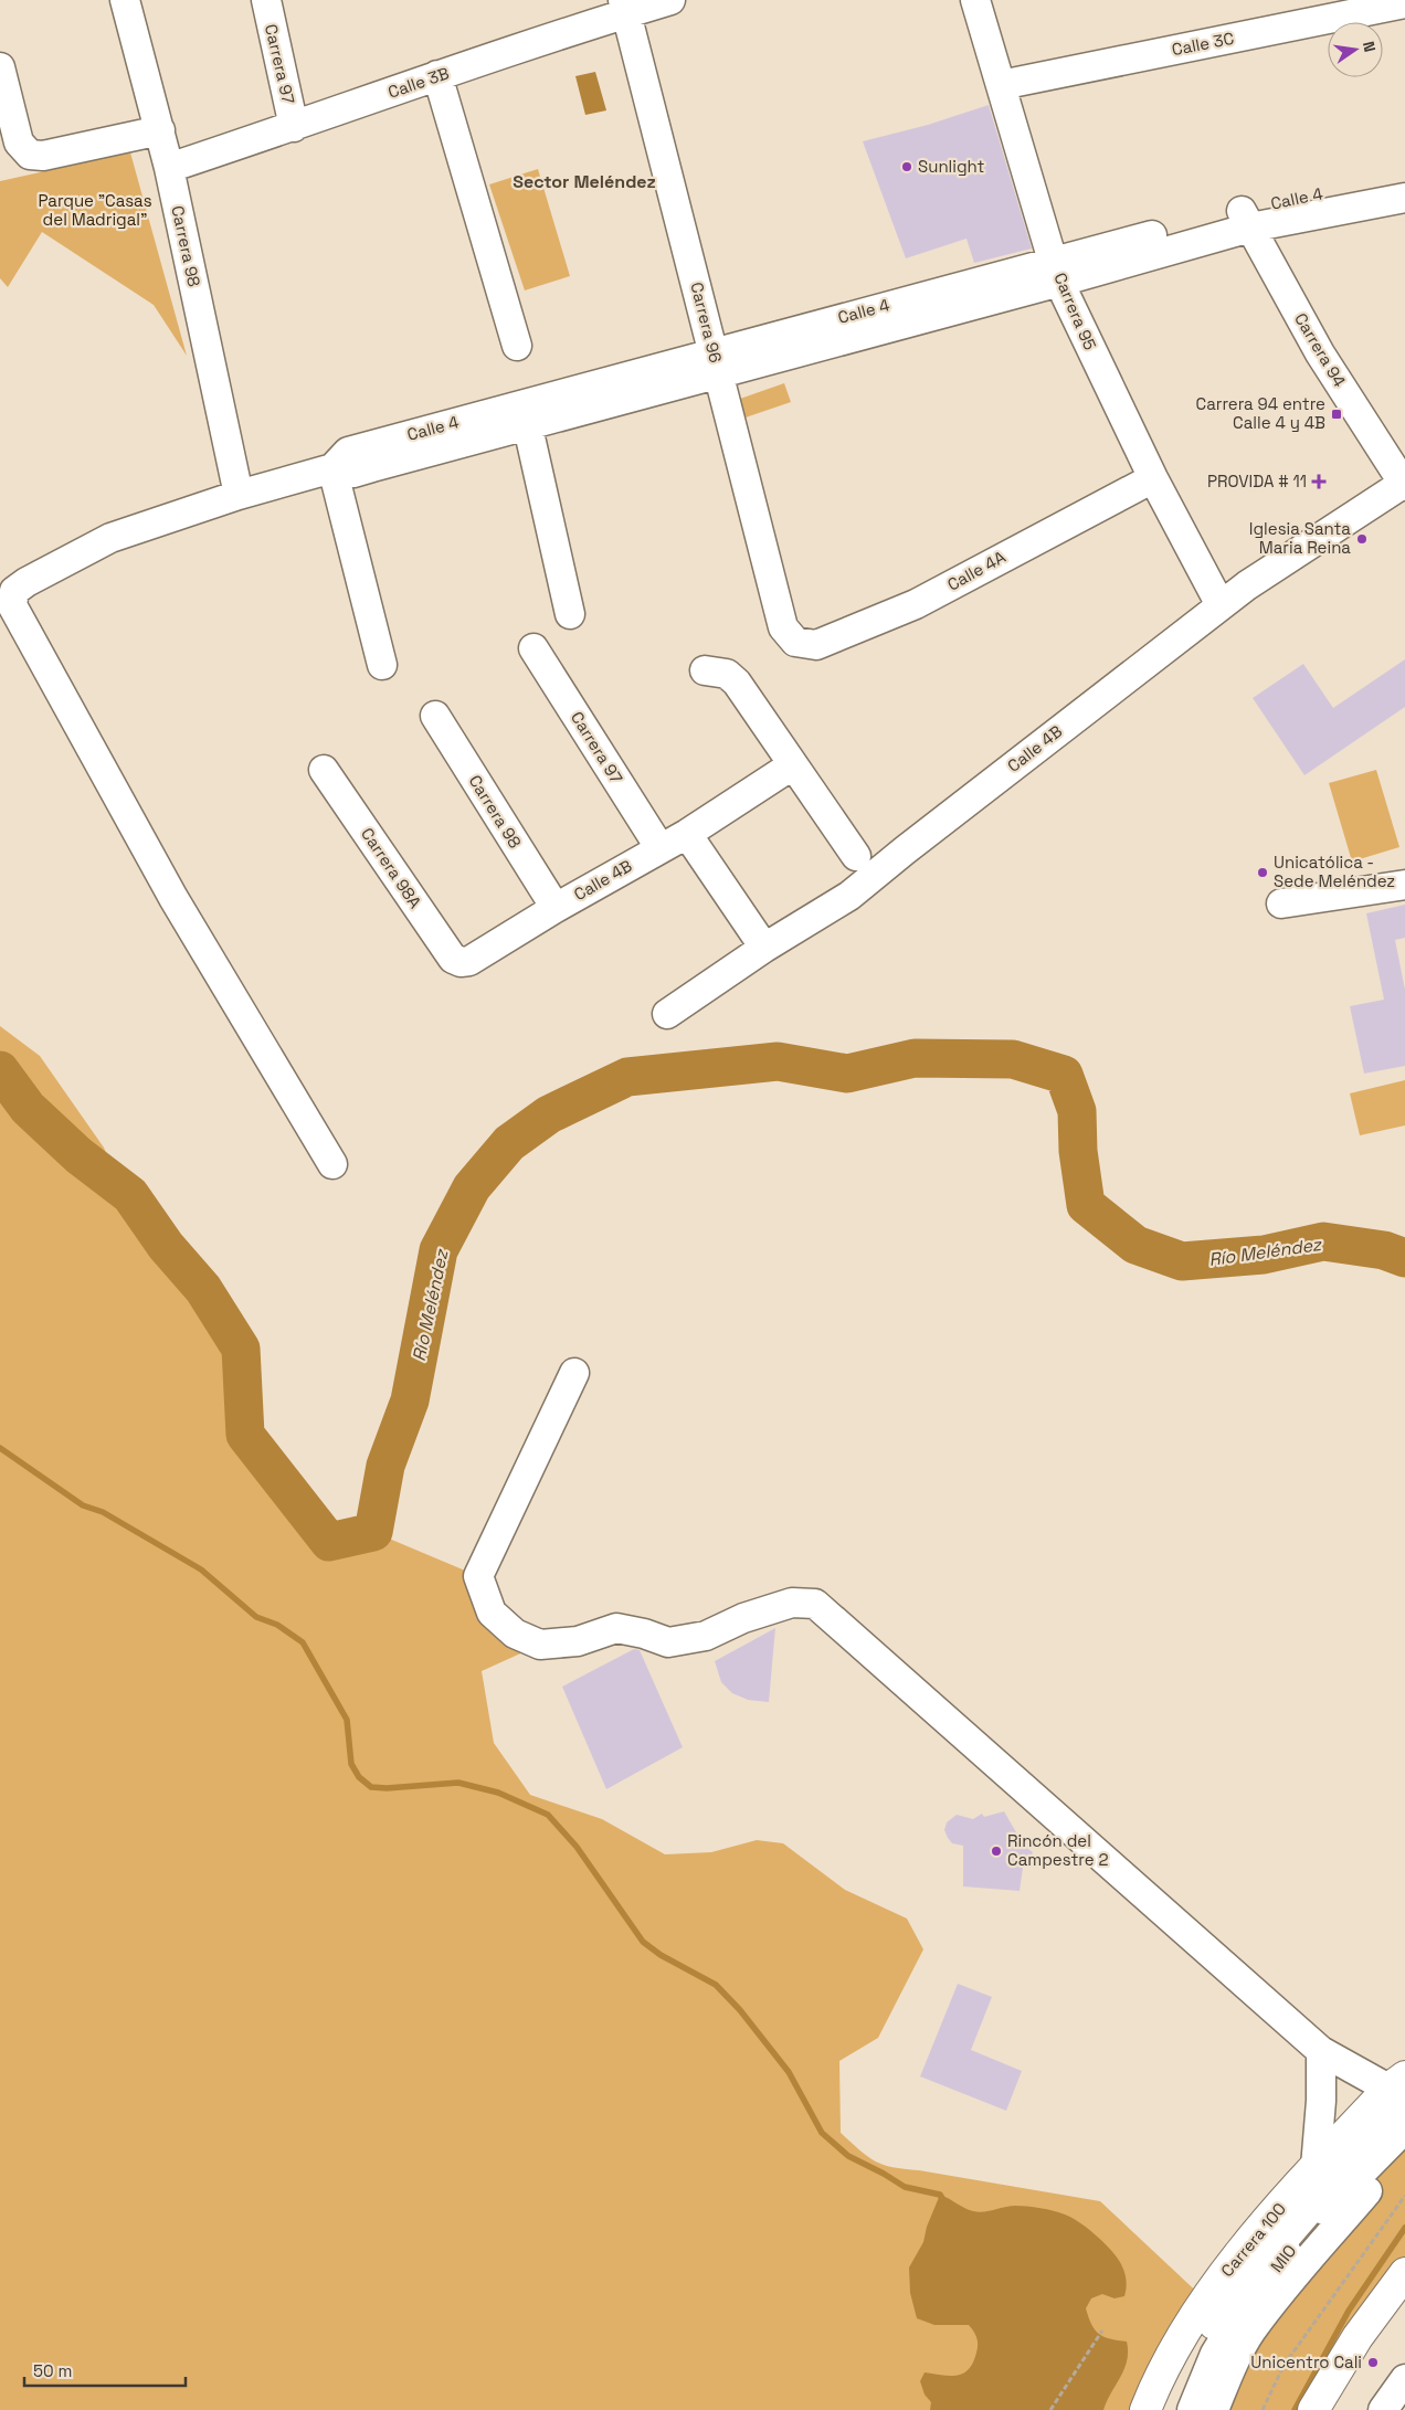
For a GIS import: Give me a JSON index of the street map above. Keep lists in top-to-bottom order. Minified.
{"streets":{"main road":["Carrera 100"],"street":["Calle 3C","Carrera 97","Calle 3B","Calle 4","Carrera 98","Carrera 95","Carrera 96","Carrera 94","Calle 4A","Calle 4B","Carrera 98A","MIO"]},"crossings":[["Calle 3C","Carrera 95"],["Carrera 97","Calle 3B"],["Carrera 97","Calle 4B"],["Calle 3B","Carrera 98"],["Calle 3B","Carrera 96"],["Calle 4","Carrera 98"],["Calle 4","Carrera 95"],["Calle 4","Carrera 96"],["Calle 4","Carrera 94"],["Carrera 98","Calle 4B"],["Carrera 95","Calle 4A"],["Carrera 95","Calle 4B"],["Carrera 96","Calle 4A"],["Carrera 94","Calle 4B"],["Calle 4B","Carrera 98A"]],"districts":["Sector Meléndez"],"water":["Río Meléndez"],"parks":["Parque \"Casas del Madrigal\""],"places":{"other":["Sunlight","Iglesia Santa Maria Reina","Unicatólica - Sede Meléndez","Rincón del Campestre 2","Unicentro Cali"],"transit":["Carrera 94 entre Calle 4 y 4B"],"health":["PROVIDA # 11"]},"scale_bar":"50 m","north":"right"}
